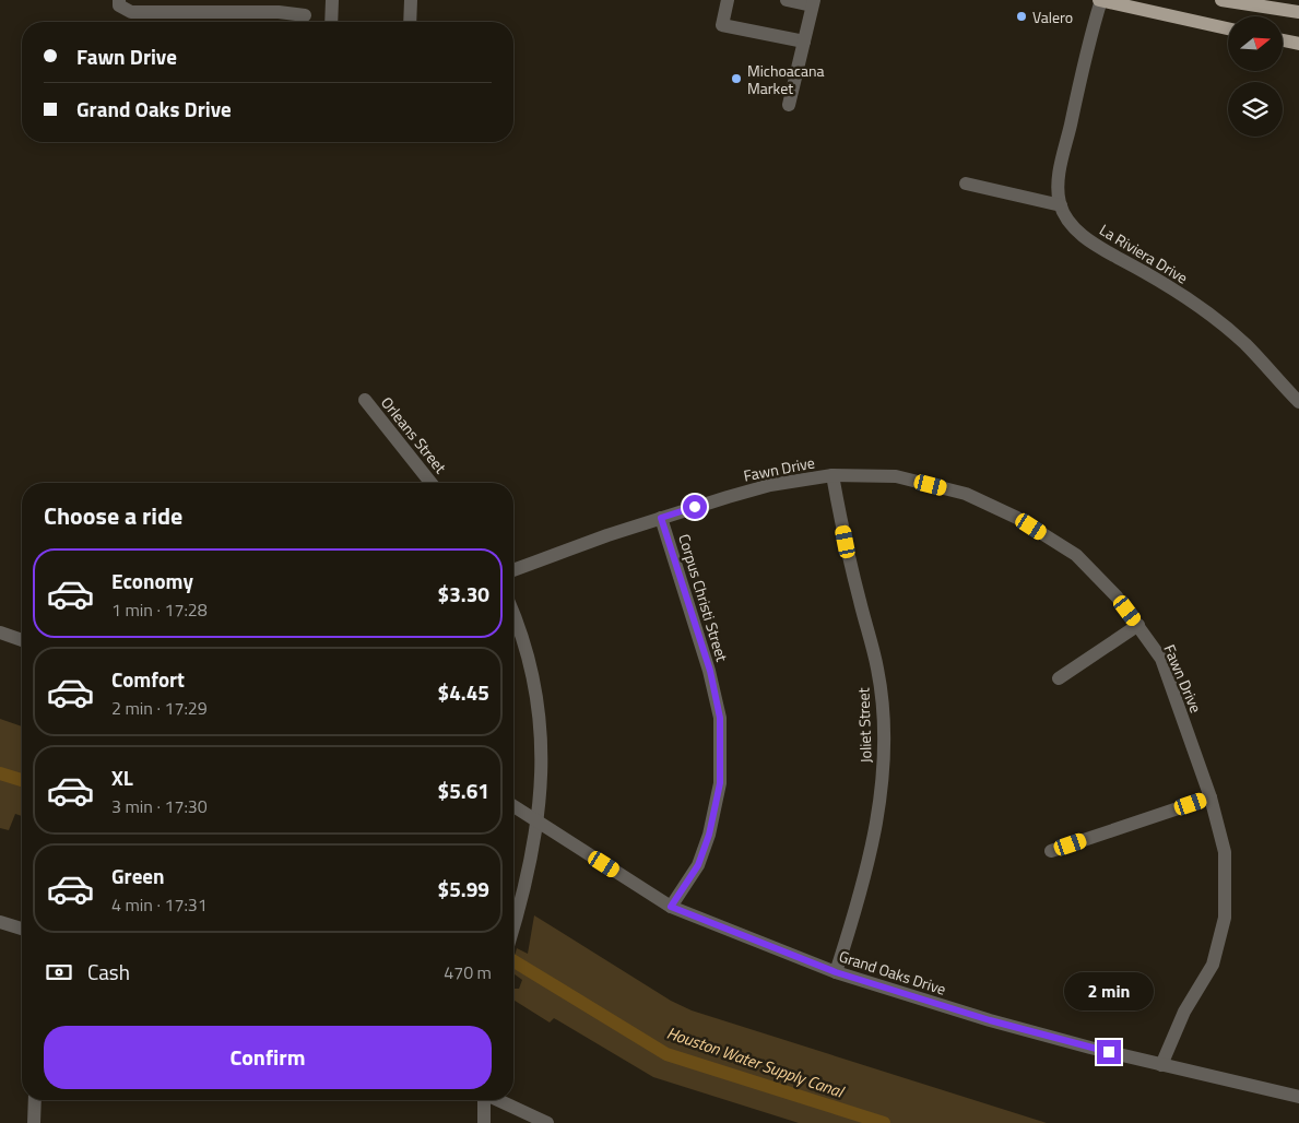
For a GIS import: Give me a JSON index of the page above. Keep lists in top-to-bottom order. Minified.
{"streets":{"street":["La Riviera Drive","Orleans Street","Fawn Drive","Corpus Christi Street","Joliet Street","Grand Oaks Drive"]},"crossings":[["Fawn Drive","Corpus Christi Street"],["Fawn Drive","Joliet Street"],["Fawn Drive","Grand Oaks Drive"],["Corpus Christi Street","Grand Oaks Drive"],["Joliet Street","Grand Oaks Drive"]],"water":["Houston Water Supply Canal"],"places":["Valero","Michoacana Market"],"north":"right","page":{"banner":["Fawn Drive","Grand Oaks Drive"],"heading":"Choose a ride","list":[{"name":"Economy","note":"1 min · 17:28","value":"$3.30"},{"name":"Comfort","note":"2 min · 17:29","value":"$4.45"},{"name":"XL","note":"3 min · 17:30","value":"$5.61"},{"name":"Green","note":"4 min · 17:31","value":"$5.99"}],"pay":["Cash","470 m"],"bubble":"2 min","buttons":"Confirm"}}
